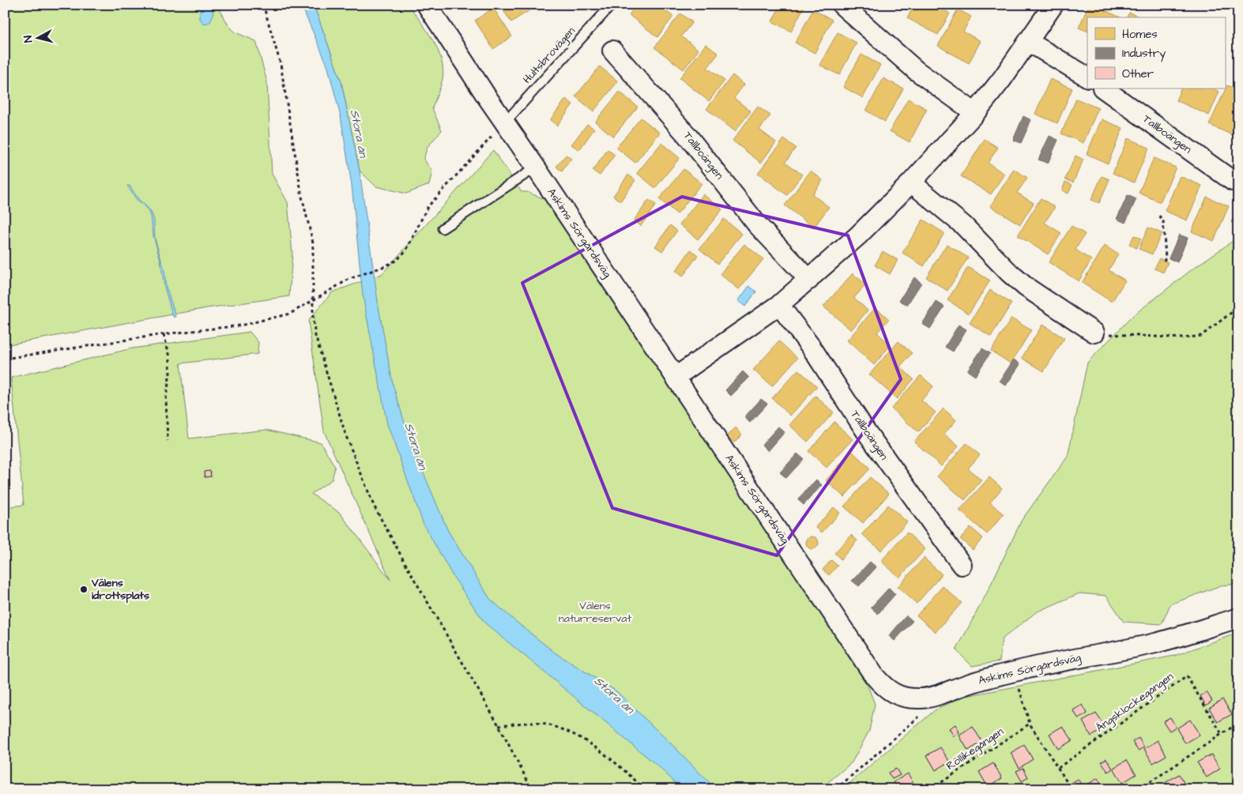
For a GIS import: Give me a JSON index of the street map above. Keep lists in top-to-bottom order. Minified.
{"streets":{"street":["Tallboängen","Askims Sörgårdsväg"],"lane":["Hultsbrovägen"],"path":["Ängsklockegången","Röllikegången"]},"crossings":[["Hultsbrovägen","Askims Sörgårdsväg"]],"water":["Stora ån"],"parks":["Välens naturreservat"],"places":["Välens idrottsplats"],"legend":["Homes","Industry","Other"],"north":"left"}
